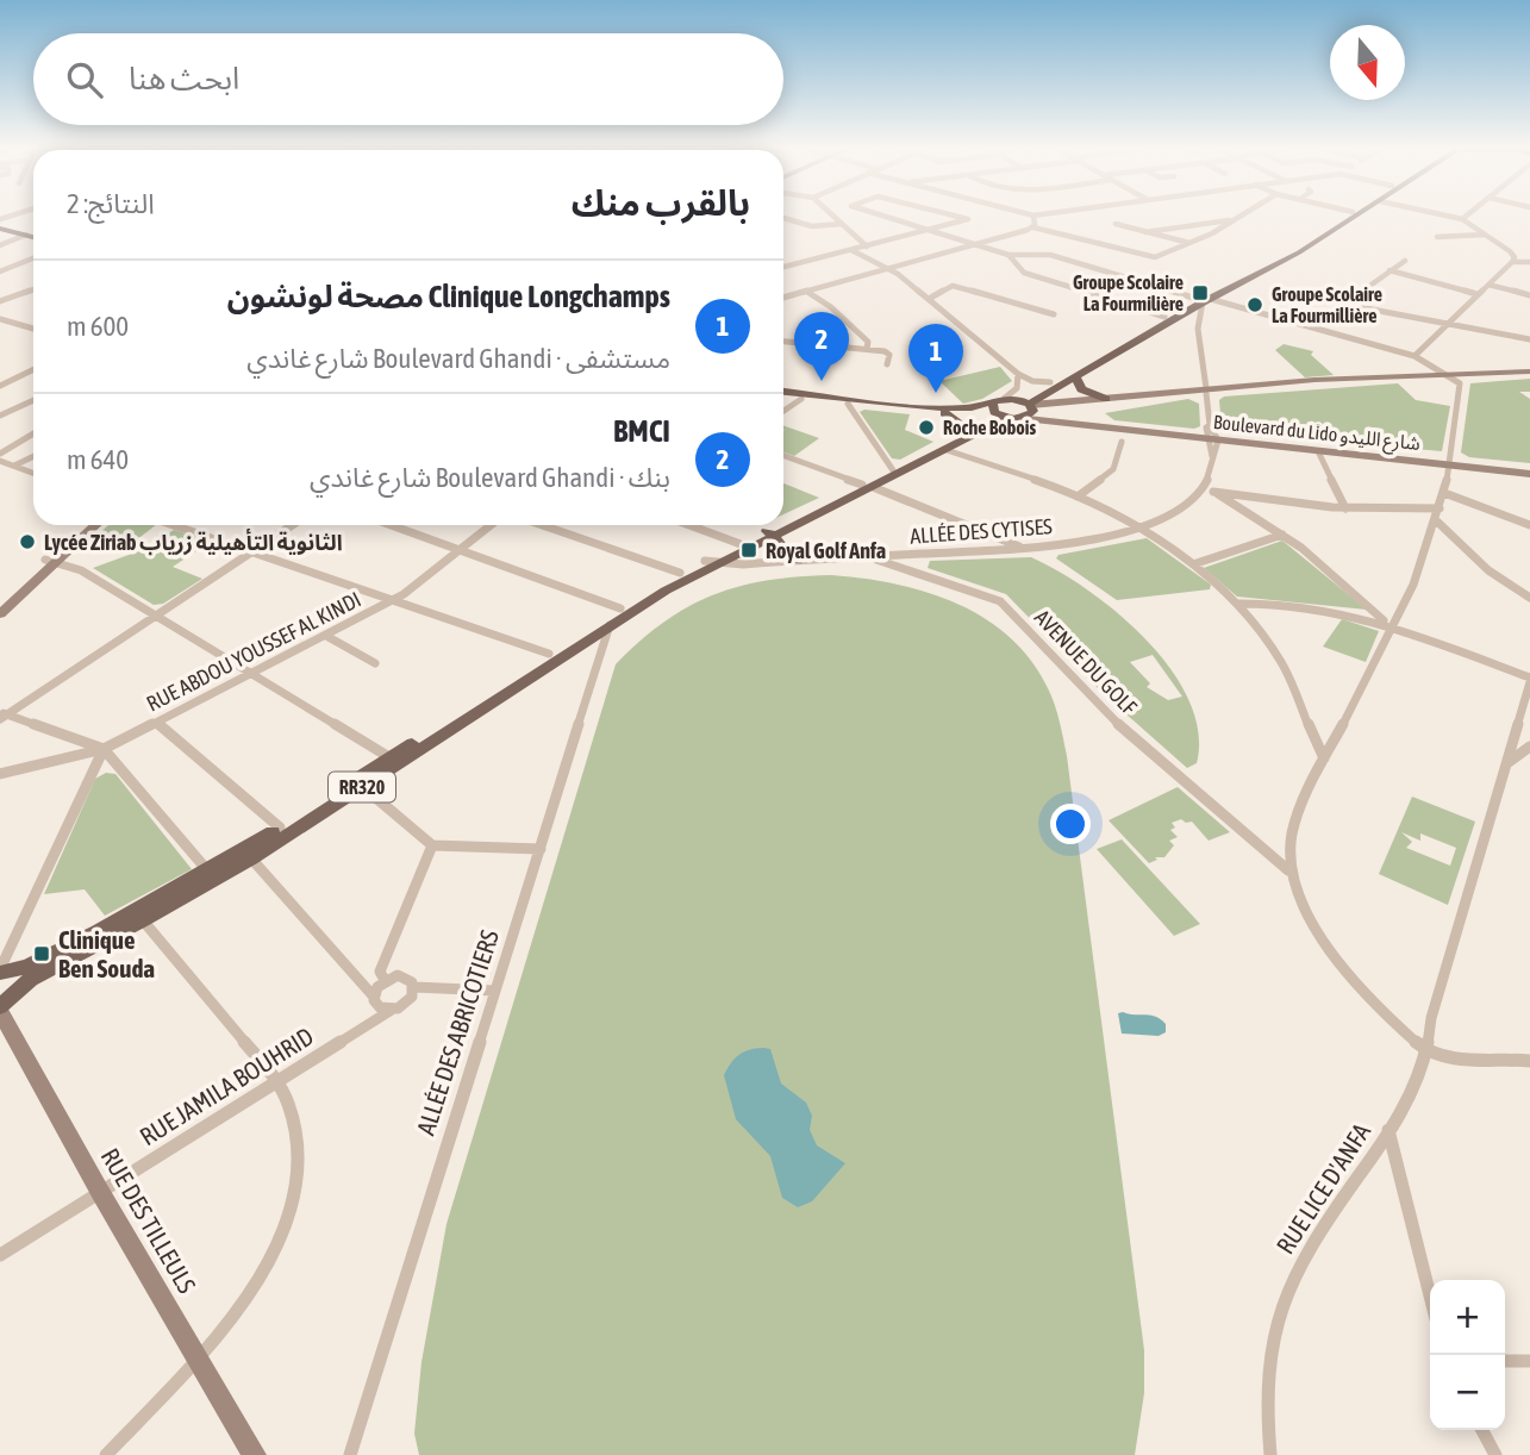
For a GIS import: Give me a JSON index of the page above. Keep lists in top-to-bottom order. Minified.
{"streets":{"main road":["Boulevard du Lido شارع الليدو","RR320","RUE DES TILLEULS"],"street":["ALLÉE DES CYTISES","RUE ABDOU YOUSSEF AL KINDI","AVENUE DU GOLF","ALLÉE DES ABRICOTIERS","RUE JAMILA BOUHRID","RUE LICE D'ANFA"]},"crossings":[["Boulevard du Lido شارع الليدو","RR320"],["ALLÉE DES CYTISES","AVENUE DU GOLF"],["ALLÉE DES CYTISES","RR320"],["RR320","ALLÉE DES ABRICOTIERS"],["RR320","RUE DES TILLEULS"],["RUE JAMILA BOUHRID","RUE DES TILLEULS"]],"places":{"transit":["Groupe Scolaire La Fourmilière","Royal Golf Anfa","Clinique Ben Souda"],"other":["Groupe Scolaire La Fourmillière","Roche Bobois","Lycée Ziriab الثانوية التأهيلية زرياب"]},"north":"bottom","page":{"search":"ابحث هنا","heading":["بالقرب منك","النتائج: 2"],"list":[{"mark":"1","name":"Clinique Longchamps مصحة لونشون","note":"مستشفى · Boulevard Ghandi شارع غاندي","value":"600 m"},{"mark":"2","name":"BMCI","note":"بنك · Boulevard Ghandi شارع غاندي","value":"640 m"}],"pins":["2","1"],"map_buttons":["+","−"]}}
